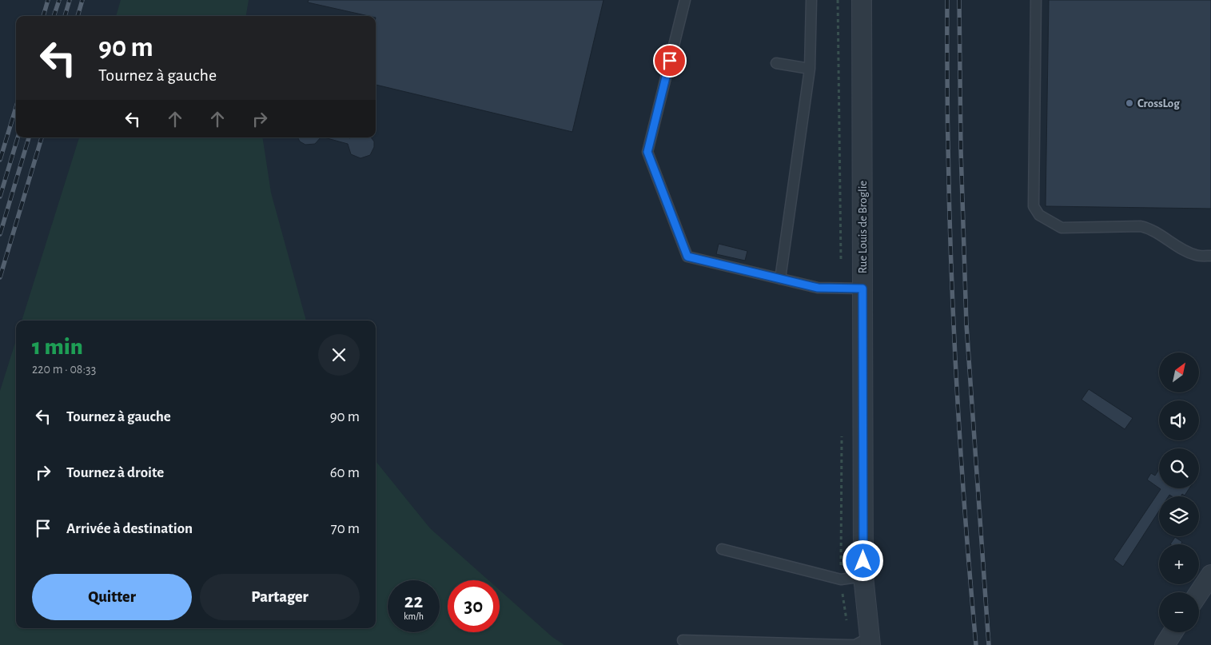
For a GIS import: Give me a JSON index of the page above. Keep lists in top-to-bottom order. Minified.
{"streets":{"street":["Rue Louis de Broglie"]},"places":["CrossLog"],"north":"top right","page":{"turn":["90 m","Tournez à gauche"],"heading":["1 min","220 m · 08:33"],"map_buttons":["+","−"],"list":[{"name":"Tournez à gauche","value":"90 m"},{"name":"Tournez à droite","value":"60 m"},{"name":"Arrivée à destination","value":"70 m"}],"buttons":["Quitter","Partager"],"speed":"22 km/h","limit":"30"}}
